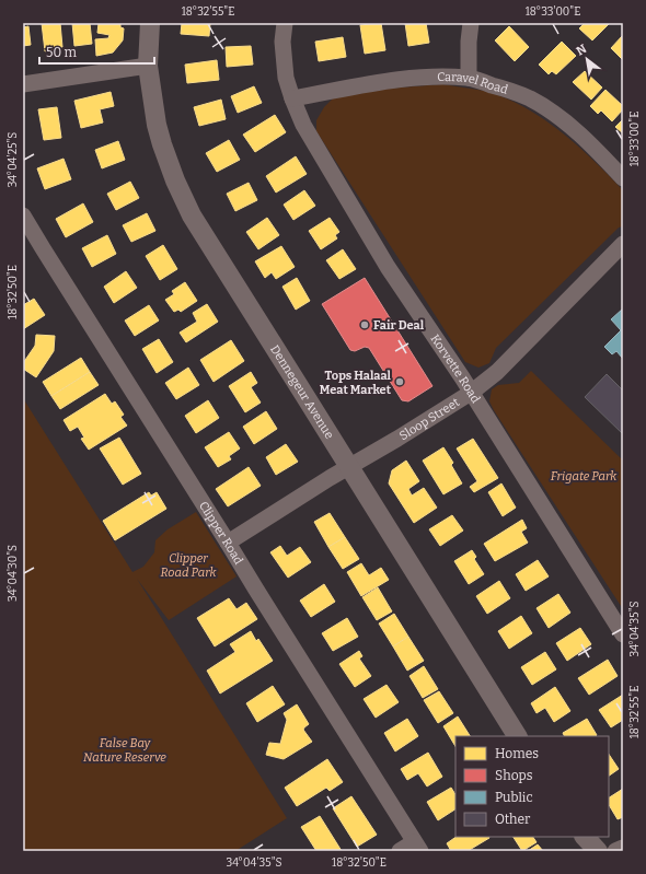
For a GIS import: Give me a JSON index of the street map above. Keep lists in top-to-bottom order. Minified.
{"streets":{"street":["Caravel Road","Korvette Road","Dennegeur Avenue","Sloop Street","Clipper Road"]},"crossings":[["Caravel Road","Korvette Road"],["Korvette Road","Sloop Street"],["Dennegeur Avenue","Sloop Street"],["Sloop Street","Clipper Road"]],"parks":["Frigate Park","Clipper Road Park","False Bay Nature Reserve"],"places":["Fair Deal","Tops Halaal Meat Market"],"legend":["Homes","Shops","Public","Other"],"scale_bar":"50 m","north":"top left","coordinates":["18°32'55\"E","18°33'00\"E","34°04'25\"S","18°32'50\"E","34°04'30\"S","34°04'35\"S"]}
